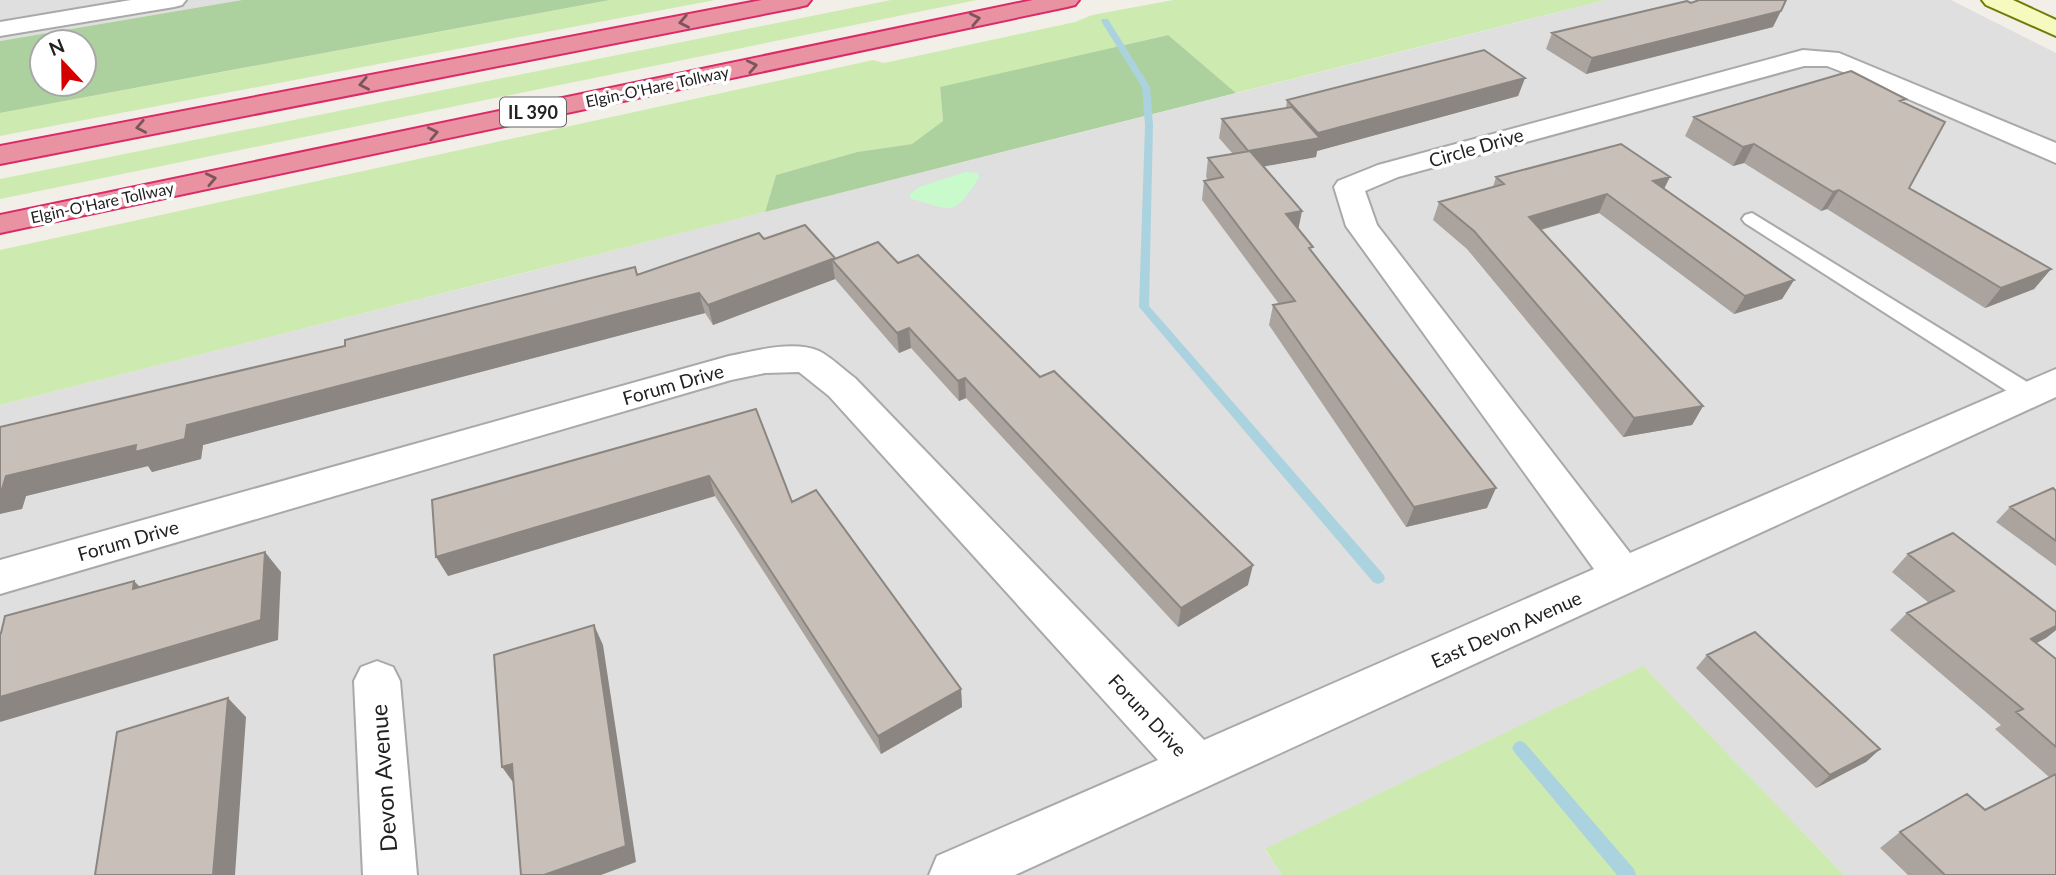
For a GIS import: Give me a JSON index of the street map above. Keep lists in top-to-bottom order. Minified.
{"streets":{"highway":["Elgin-O'Hare Tollway","IL 390"],"street":["Circle Drive","Forum Drive","East Devon Avenue","Devon Avenue"]},"crossings":[["Circle Drive","East Devon Avenue"],["Forum Drive","East Devon Avenue"]],"north":"top"}
